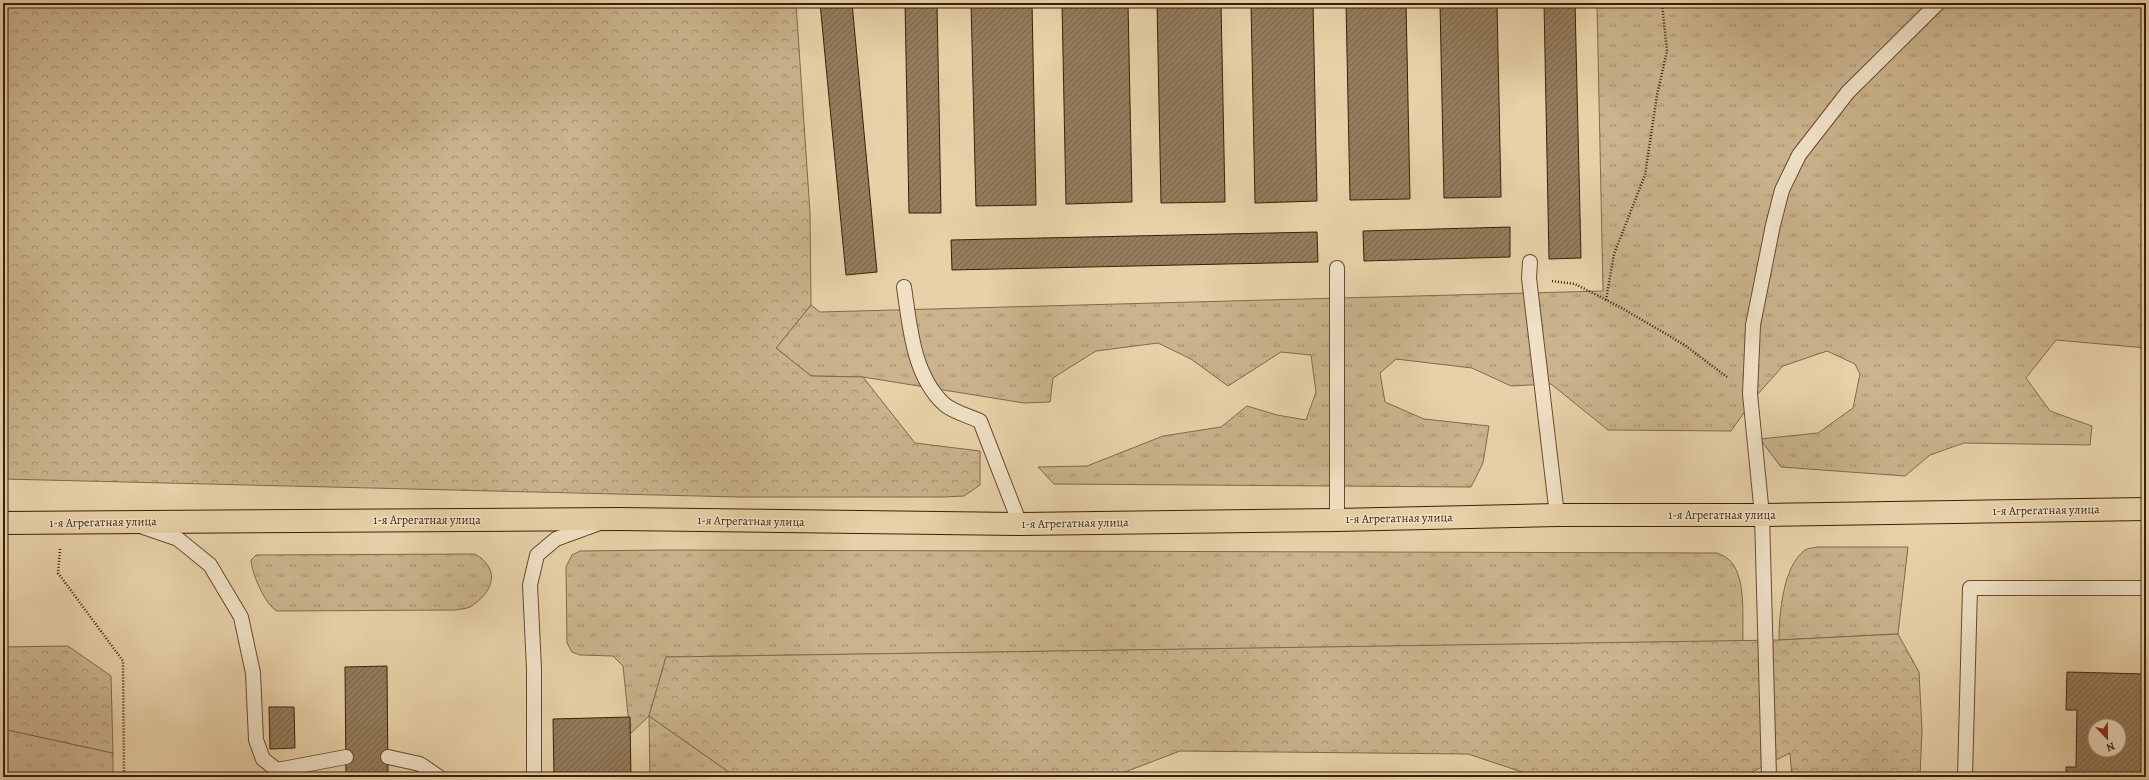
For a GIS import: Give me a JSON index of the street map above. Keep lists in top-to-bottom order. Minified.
{"streets":{"main road":["1-я Агрегатная улица"]},"north":"bottom"}
